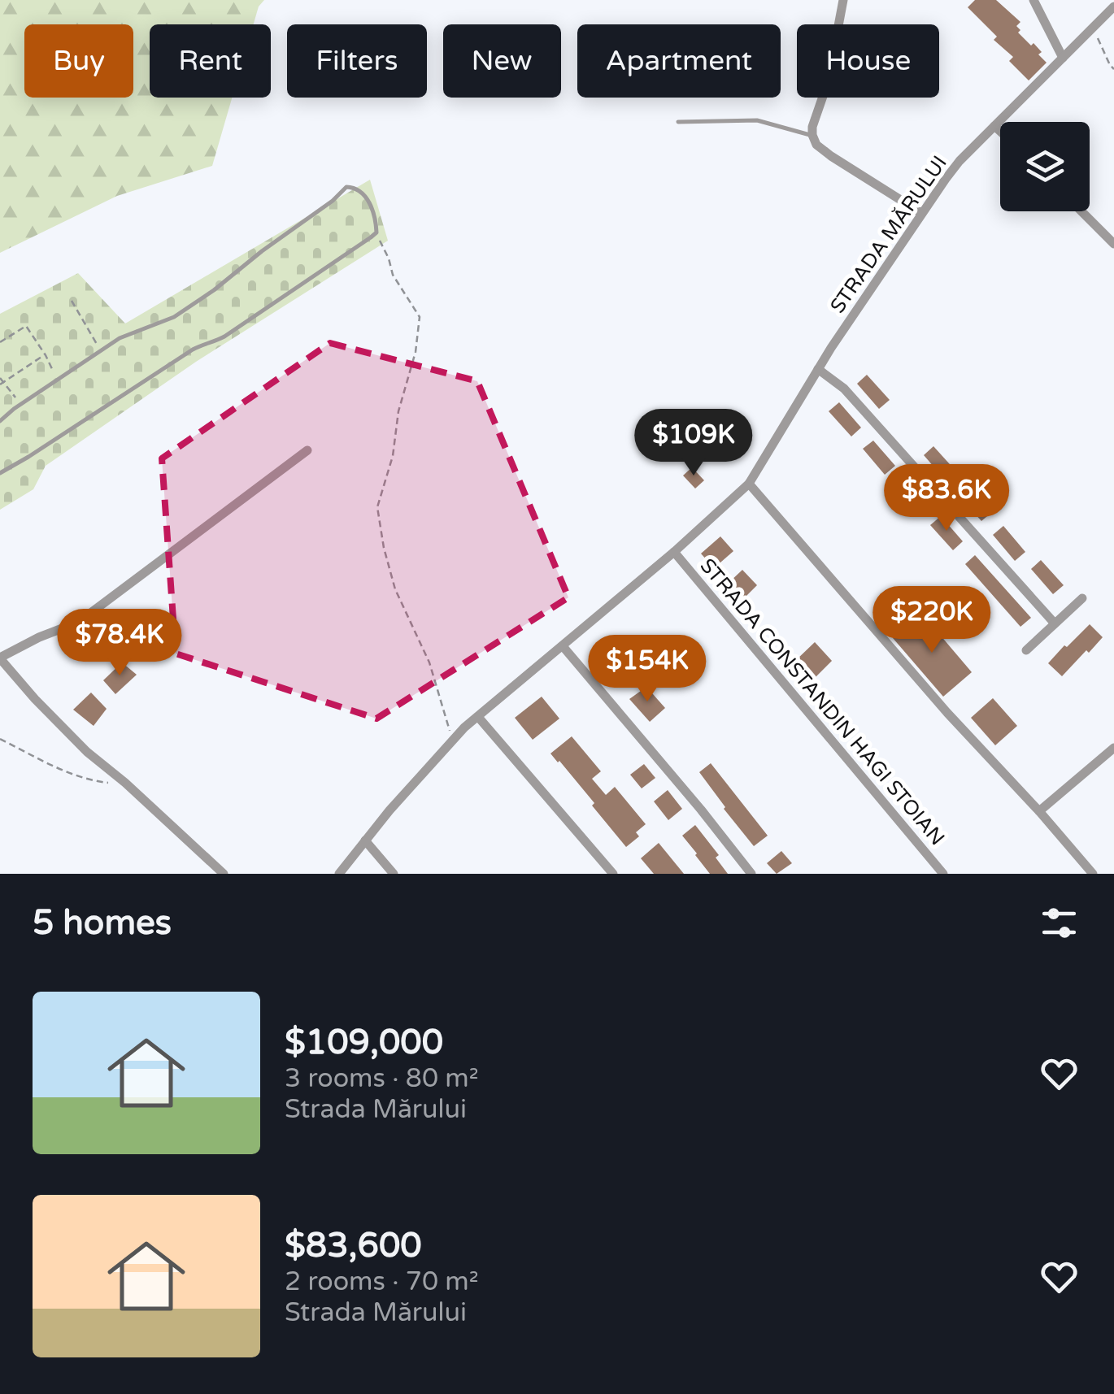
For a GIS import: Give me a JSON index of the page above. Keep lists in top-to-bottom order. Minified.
{"streets":{"street":["STRADA MĂRULUI","STRADA CONSTANDIN HAGI STOIAN"]},"crossings":[["STRADA MĂRULUI","STRADA CONSTANDIN HAGI STOIAN"]],"page":{"chip":["Buy","Rent","Filters","New","Apartment","House"],"price":["$109K","$83.6K","$220K","$78.4K","$154K"],"heading":"5 homes","list":[{"name":"$109,000","note":"3 rooms · 80 m² · Strada Mărului"},{"name":"$83,600","note":"2 rooms · 70 m² · Strada Mărului"}]}}
